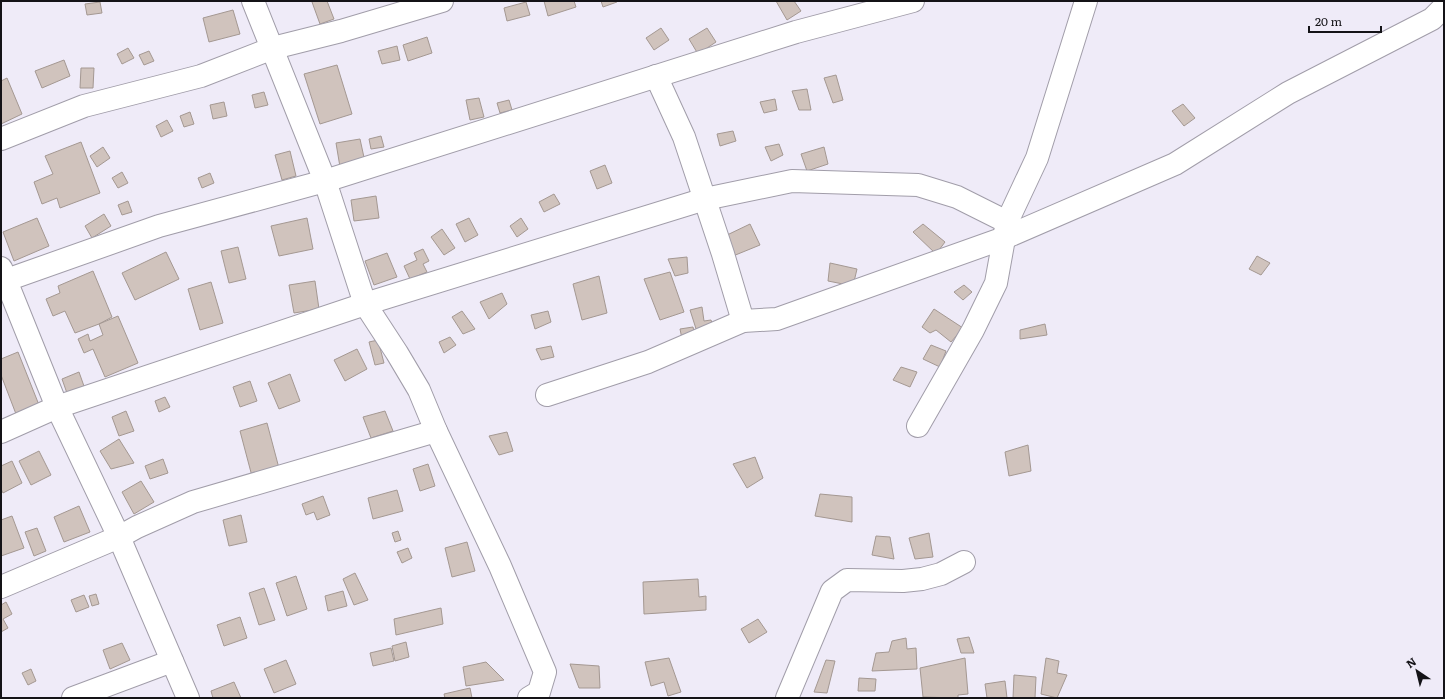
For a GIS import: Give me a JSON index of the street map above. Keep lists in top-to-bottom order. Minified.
{"scale_bar":"20 m","north":"top left"}
